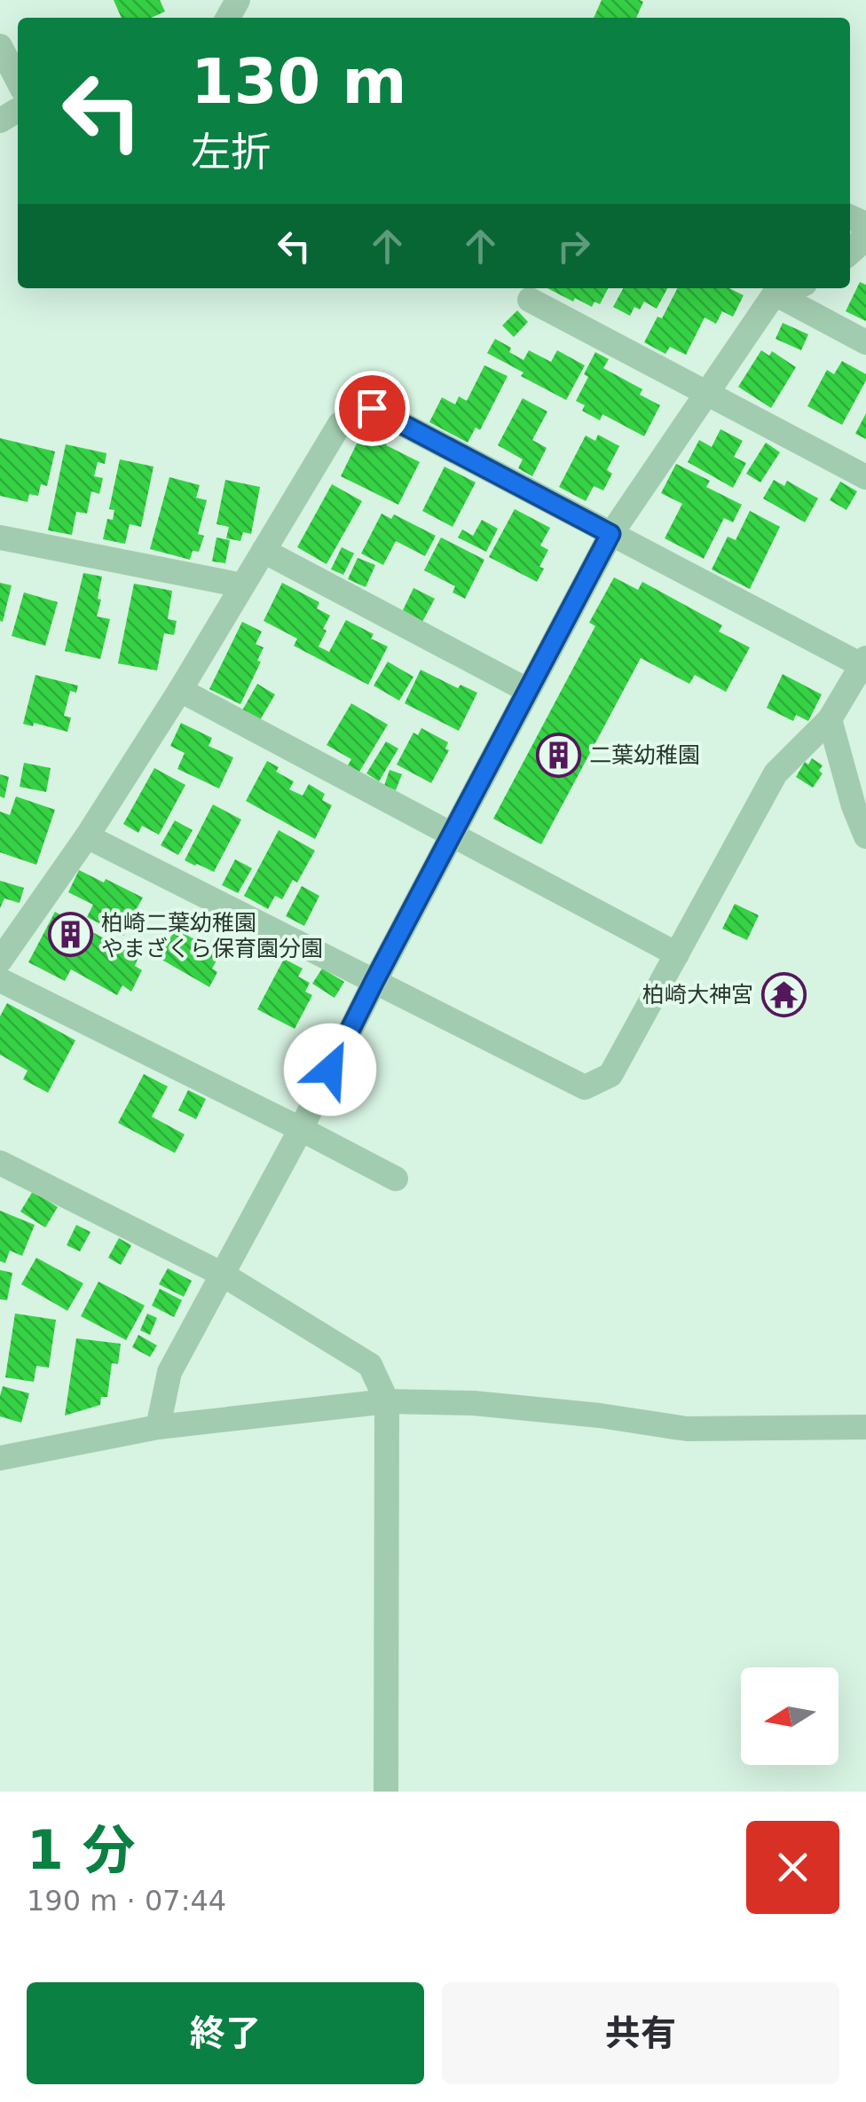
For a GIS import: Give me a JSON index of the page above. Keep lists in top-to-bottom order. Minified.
{"places":{"building":["二葉幼稚園","柏崎二葉幼稚園 やまざくら保育園分園"],"temple":["柏崎大神宮"]},"north":"left","page":{"turn":["130 m","左折"],"heading":["1 分","190 m · 07:44"],"buttons":["終了","共有"]}}
